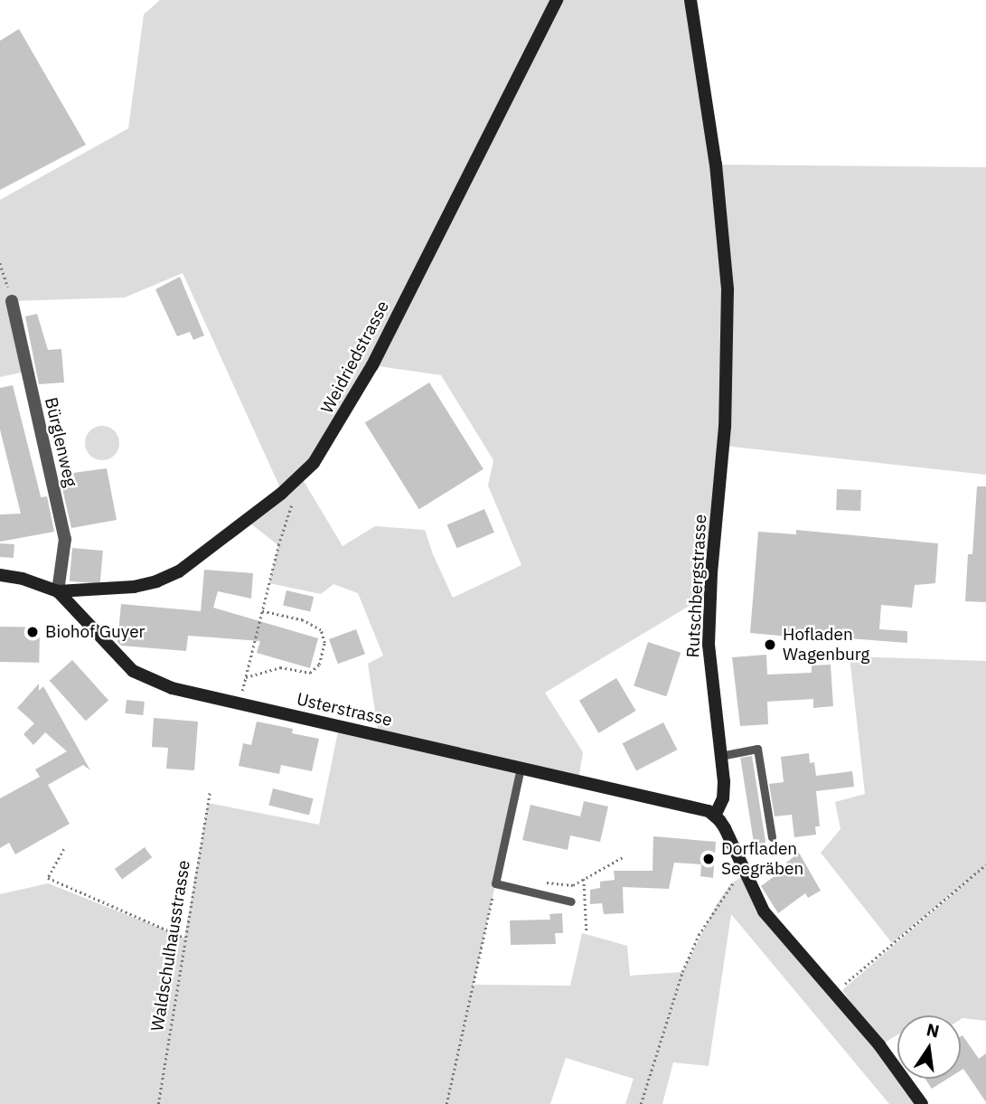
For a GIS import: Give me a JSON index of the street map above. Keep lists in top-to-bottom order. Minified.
{"streets":{"street":["Weidriedstrasse","Bürglenweg","Rutschbergstrasse","Usterstrasse"],"path":["Waldschulhausstrasse"]},"crossings":[["Weidriedstrasse","Bürglenweg"],["Weidriedstrasse","Usterstrasse"],["Bürglenweg","Usterstrasse"],["Rutschbergstrasse","Usterstrasse"]],"places":["Biohof Guyer","Hofladen Wagenburg","Dorfladen Seegräben"],"north":"top"}
